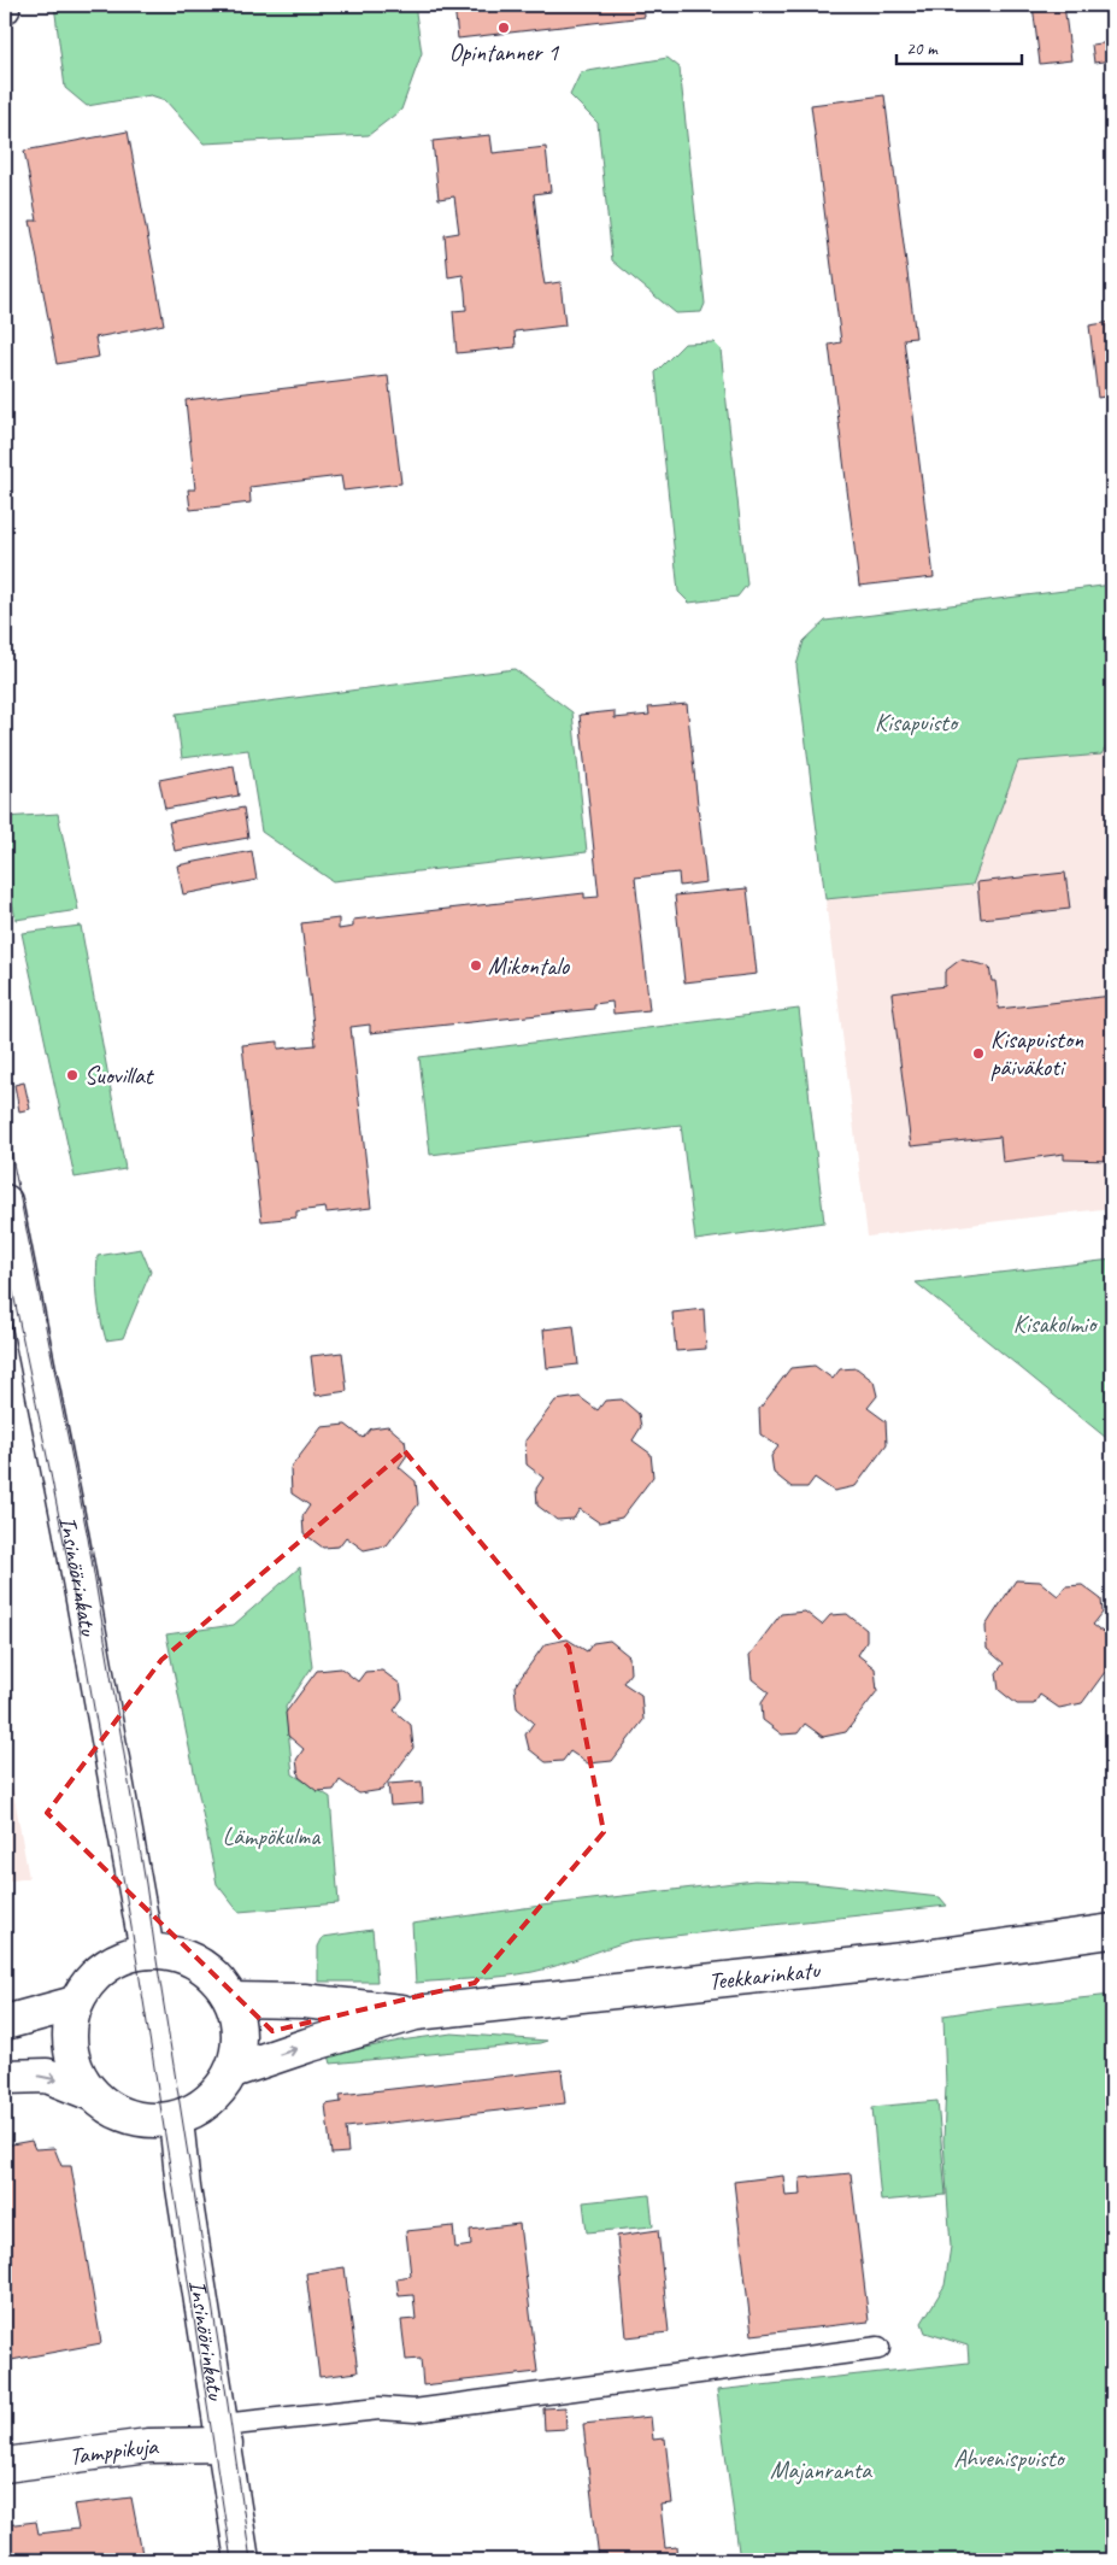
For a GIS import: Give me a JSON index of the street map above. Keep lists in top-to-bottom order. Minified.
{"streets":{"street":["Insinöörinkatu","Teekkarinkatu","Tamppikuja"]},"crossings":[["Insinöörinkatu","Teekkarinkatu"],["Insinöörinkatu","Tamppikuja"]],"parks":["Kisapuisto","Kisakolmio","Lämpökulma","Ahvenispuisto","Majanranta"],"places":["Opintanner 1","Mikontalo","Kisapuiston päiväkoti","Suovillat"],"scale_bar":"20 m"}
